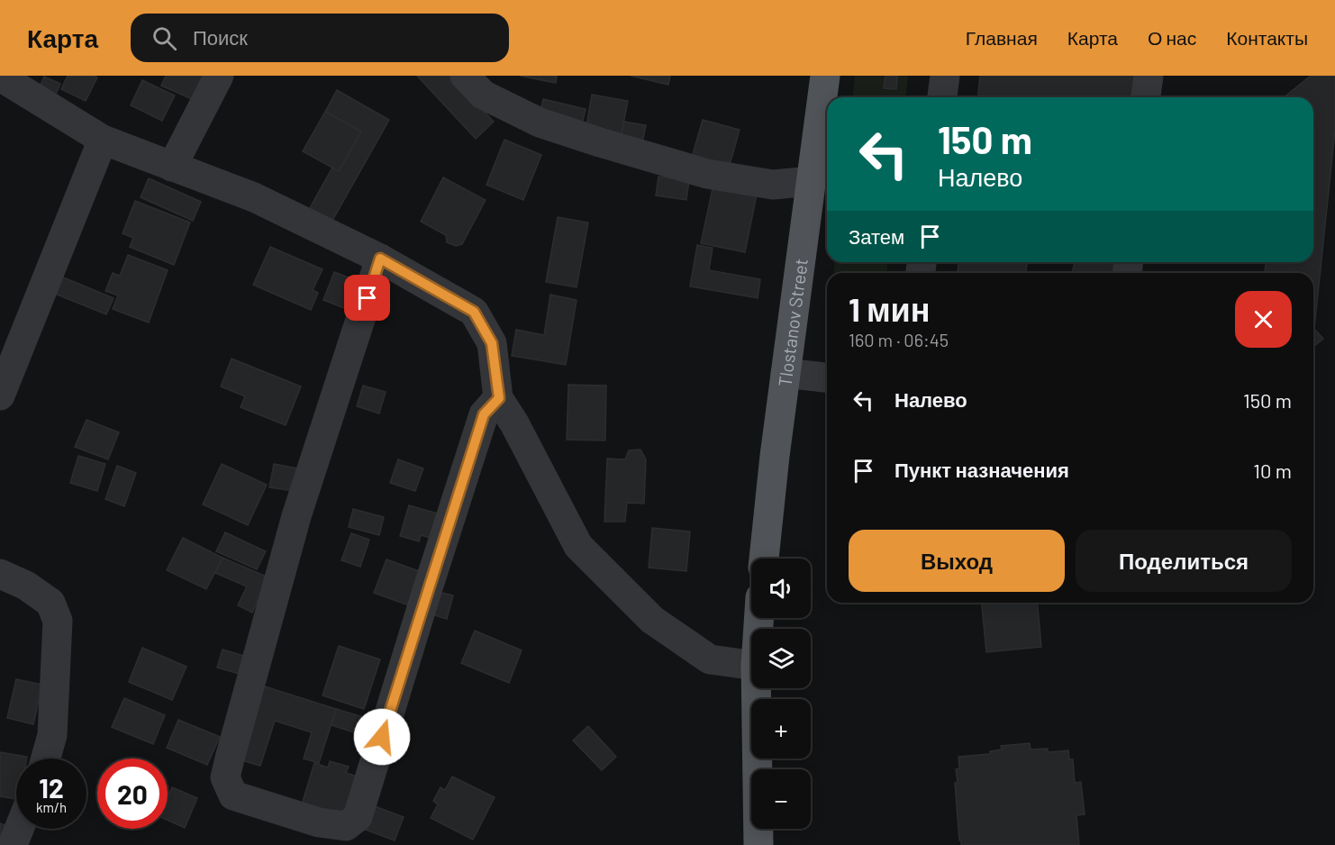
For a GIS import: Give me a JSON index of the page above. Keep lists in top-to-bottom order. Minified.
{"streets":{"main road":["Tlostanov Street"]},"page":{"header":"Карта","search":"Поиск","nav":["Главная","Карта","О нас","Контакты"],"turn":["150 m","Налево"],"then":"Затем","heading":["1 мин","160 m · 06:45"],"list":[{"name":"Налево","value":"150 m"},{"name":"Пункт назначения","value":"10 m"}],"buttons":["Выход","Поделиться"],"map_buttons":["+","−"],"speed":"12 km/h","limit":"20"}}
